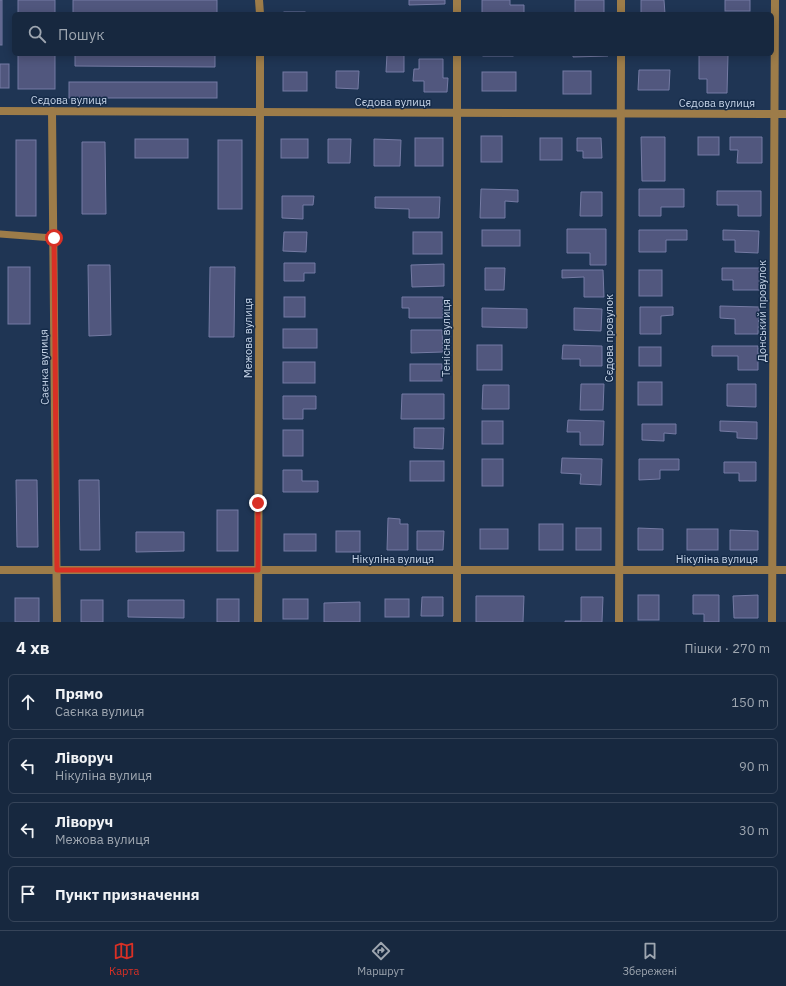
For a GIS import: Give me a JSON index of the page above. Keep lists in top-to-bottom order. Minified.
{"streets":{"street":["Сєдова вулиця","Донський провулок","Межова вулиця","Тенісна вулиця","Сєдова провулок","Саєнка вулиця","Нікуліна вулиця"]},"crossings":[["Сєдова вулиця","Донський провулок"],["Сєдова вулиця","Межова вулиця"],["Сєдова вулиця","Тенісна вулиця"],["Сєдова вулиця","Сєдова провулок"],["Сєдова вулиця","Саєнка вулиця"],["Донський провулок","Нікуліна вулиця"],["Межова вулиця","Нікуліна вулиця"],["Тенісна вулиця","Нікуліна вулиця"],["Сєдова провулок","Нікуліна вулиця"],["Саєнка вулиця","Нікуліна вулиця"]],"page":{"search":"Пошук","heading":["4 хв","Пішки · 270 m"],"list":[["Прямо","Саєнка вулиця","150 m"],["Ліворуч","Нікуліна вулиця","90 m"],["Ліворуч","Межова вулиця","30 m"],"Пункт призначення"],"nav":["Карта","Маршрут","Збережені"]}}
